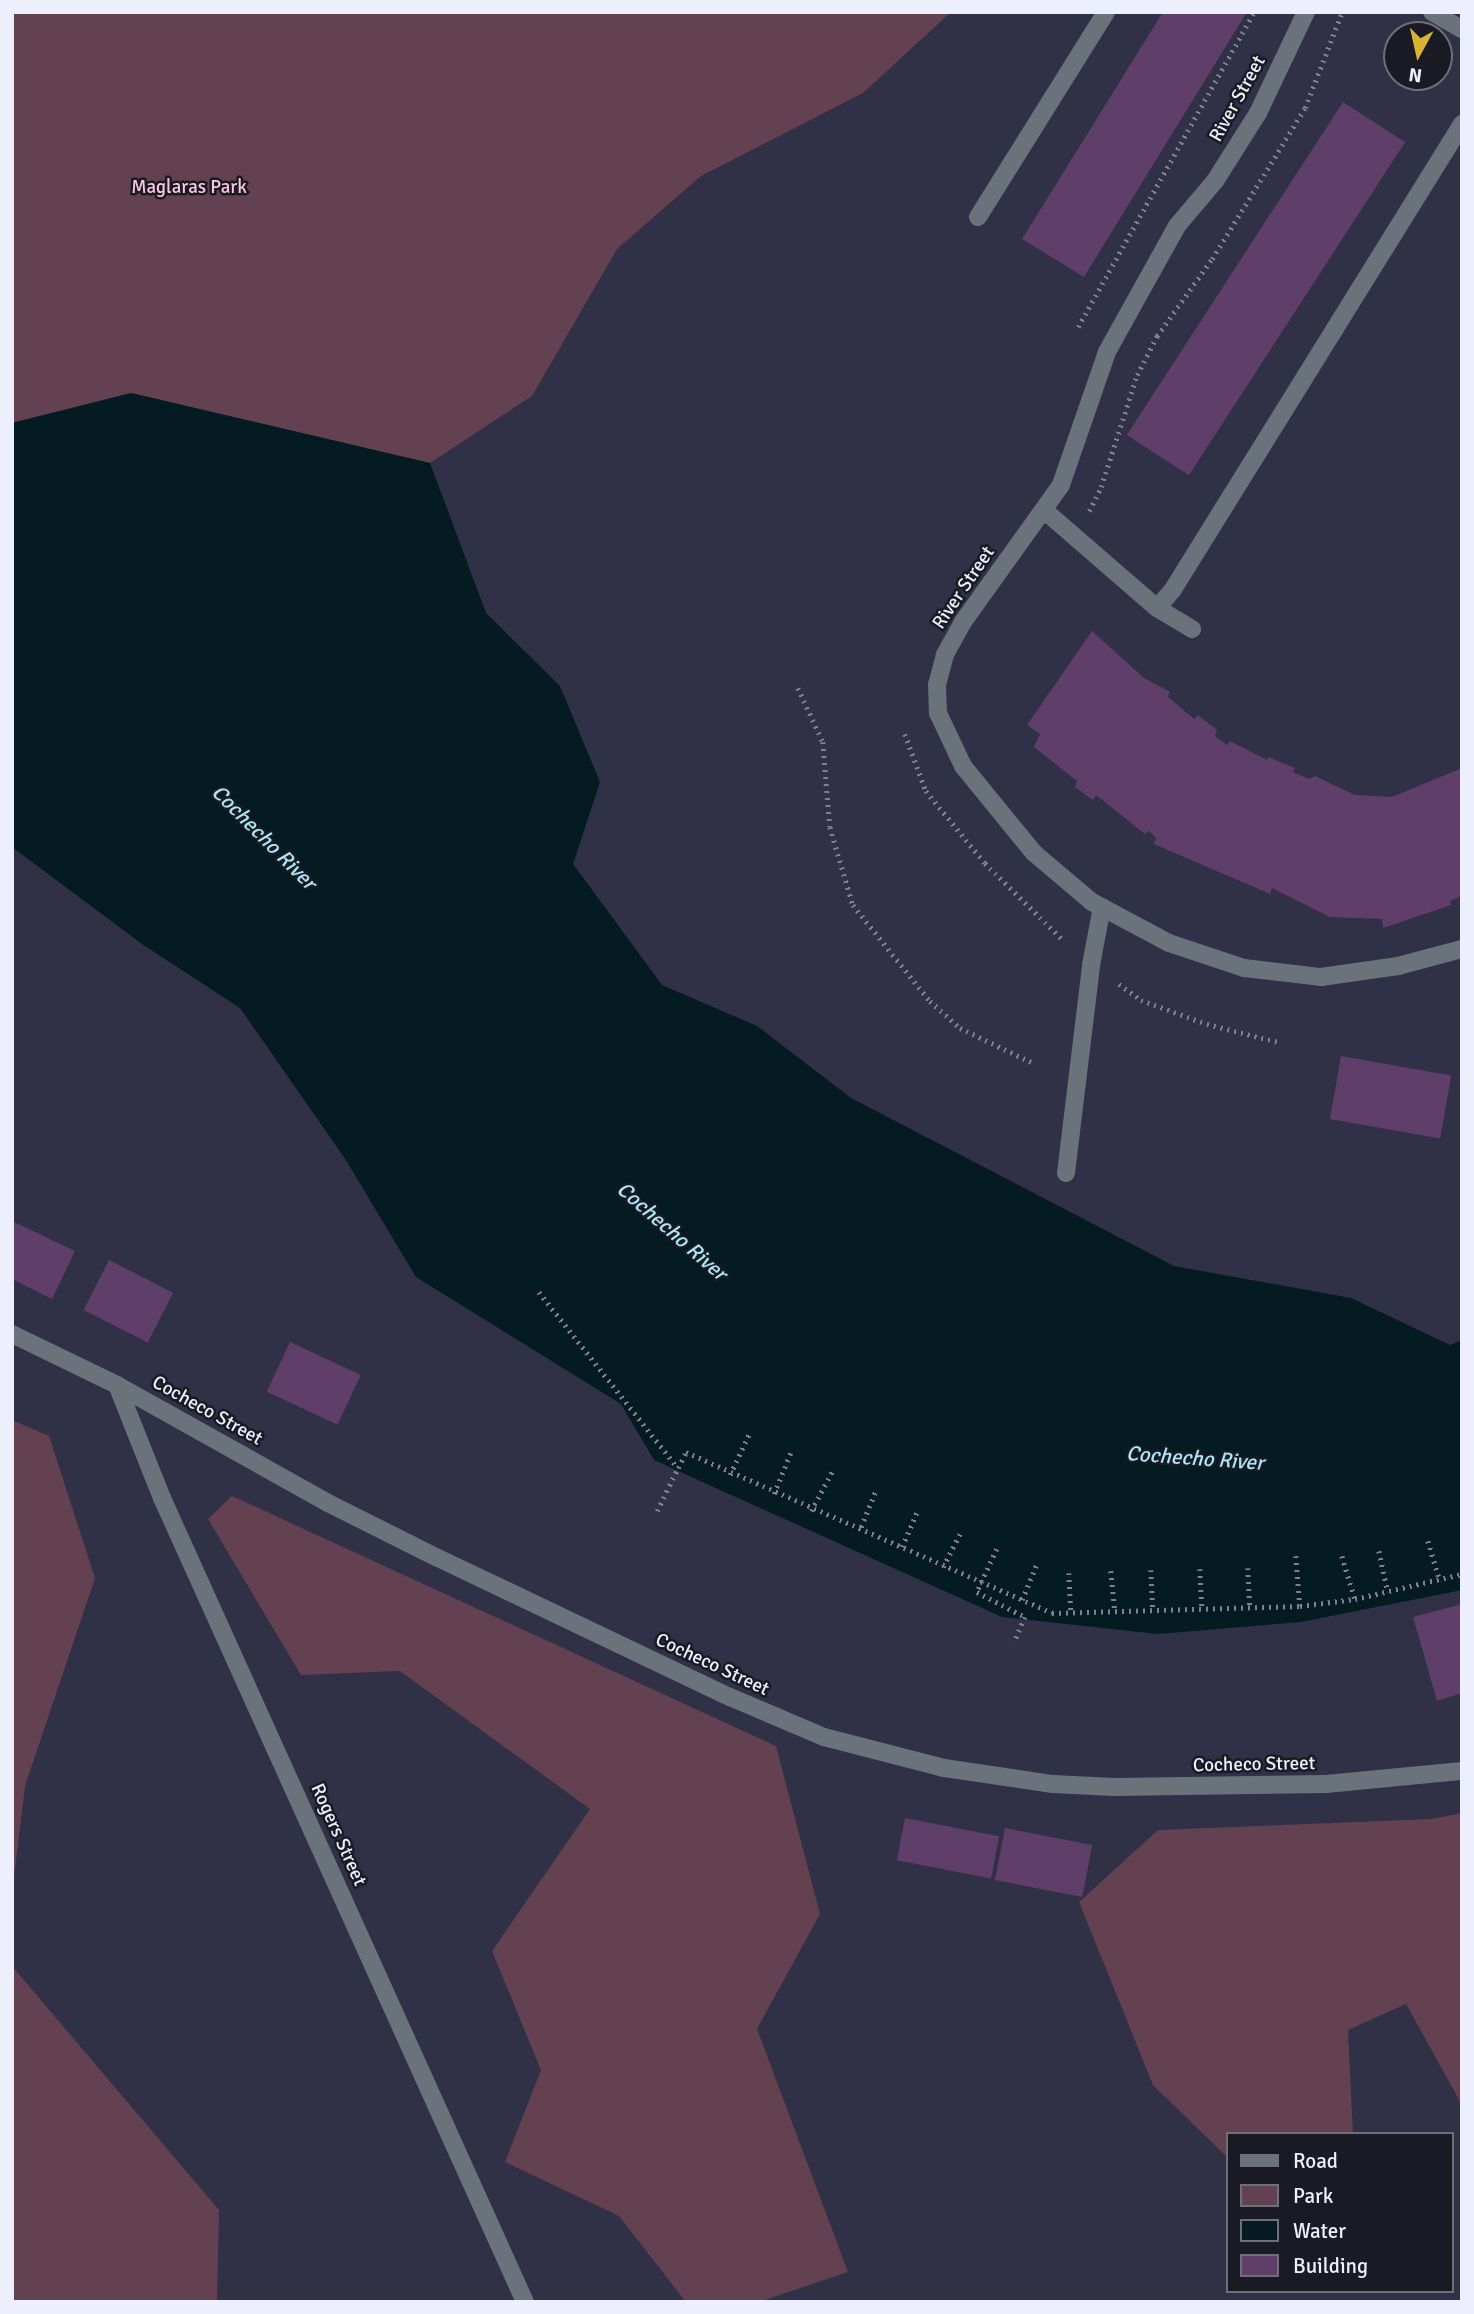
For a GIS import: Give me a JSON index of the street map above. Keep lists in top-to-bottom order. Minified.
{"streets":{"street":["River Street","Cocheco Street","Rogers Street"]},"crossings":[["Cocheco Street","Rogers Street"]],"water":["Cochecho River"],"parks":["Maglaras Park"],"legend":["Road","Park","Water","Building"],"north":"bottom"}
